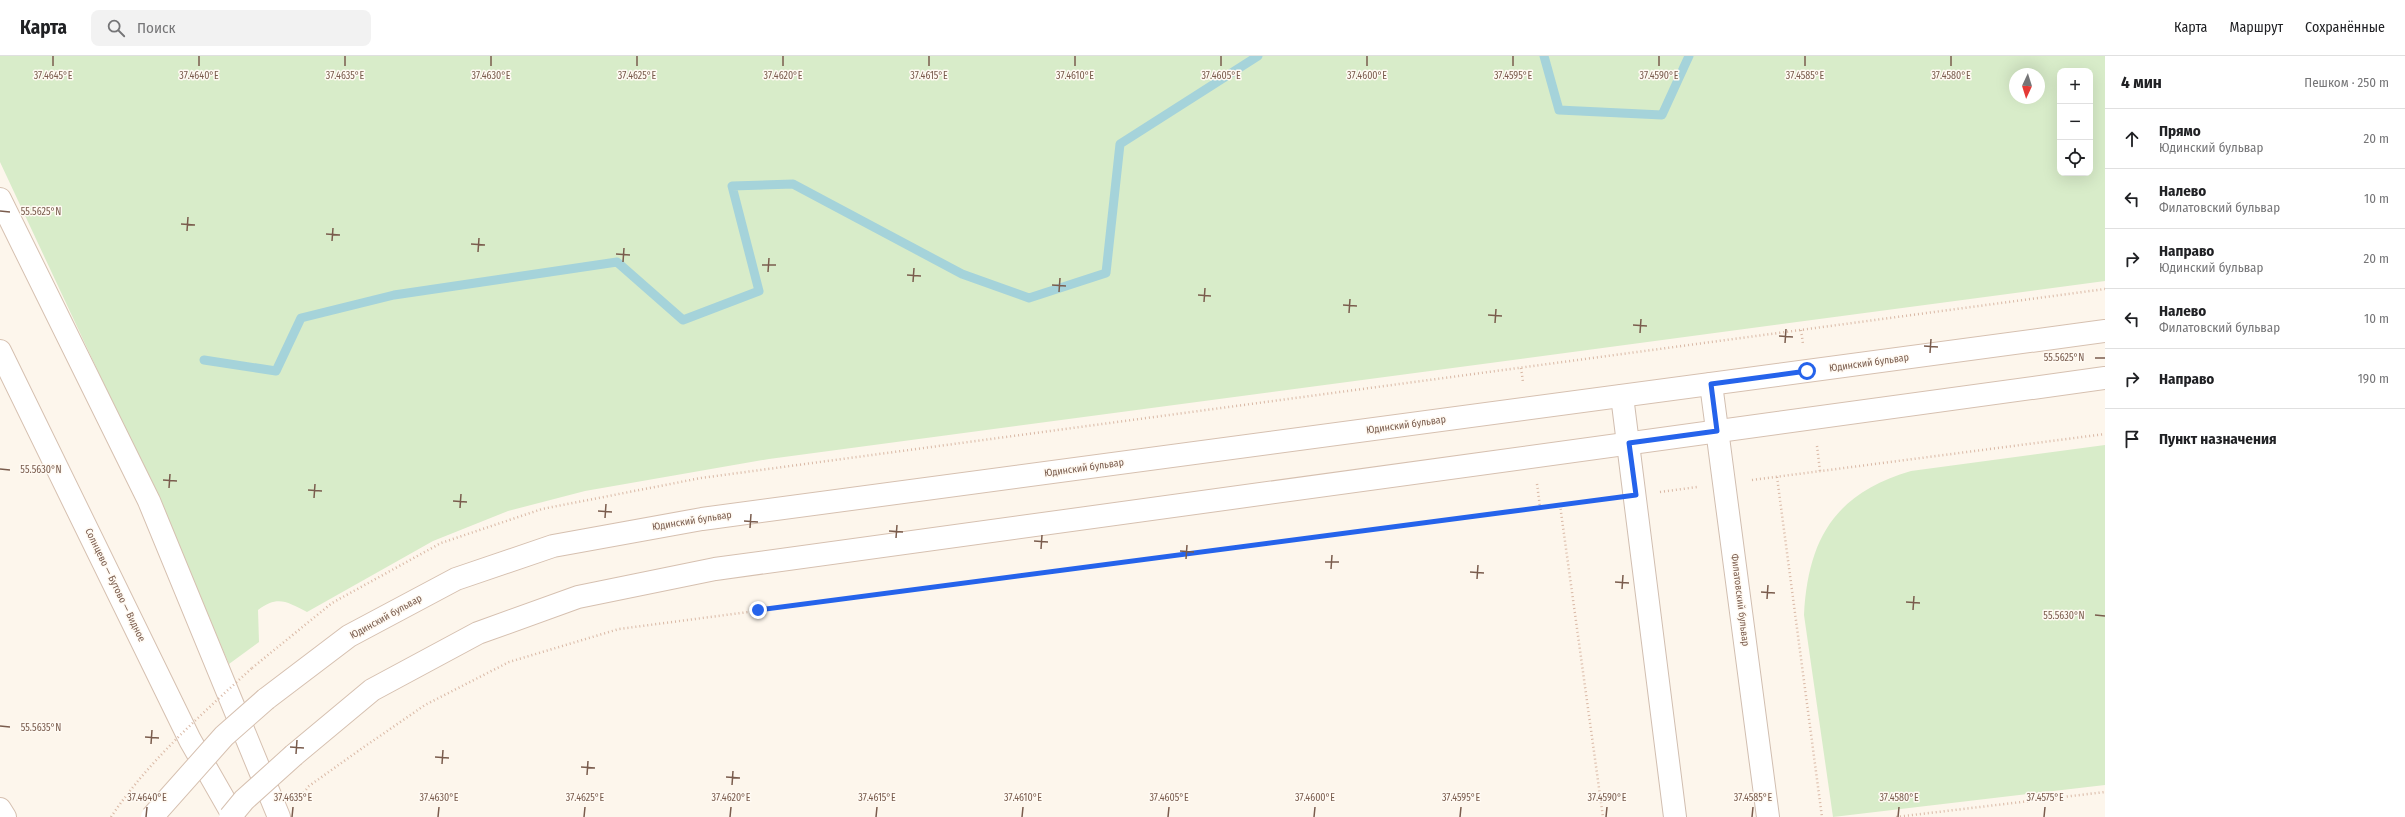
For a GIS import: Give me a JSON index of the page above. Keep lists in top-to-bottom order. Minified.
{"streets":{"street":["Юдинский бульвар","Солнцево — Бутово — Видное","Филатовский бульвар"]},"crossings":[["Юдинский бульвар","Филатовский бульвар"]],"north":"bottom","page":{"header":"Карта","search":"Поиск","nav":["Карта","Маршрут","Сохранённые"],"heading":["4 мин","Пешком · 250 m"],"map_buttons":["+","−"],"list":[["Прямо","Юдинский бульвар","20 m"],["Налево","Филатовский бульвар","10 m"],["Направо","Юдинский бульвар","20 m"],["Налево","Филатовский бульвар","10 m"],["Направо","190 m"],"Пункт назначения"]},"coordinates":["37.4645°E","37.4640°E","37.4635°E","37.4630°E","37.4625°E","37.4620°E","37.4615°E","37.4610°E","37.4605°E","37.4600°E","37.4595°E","37.4590°E","37.4585°E","37.4580°E","55.5625°N","55.5630°N","55.5635°N","37.4575°E"]}
